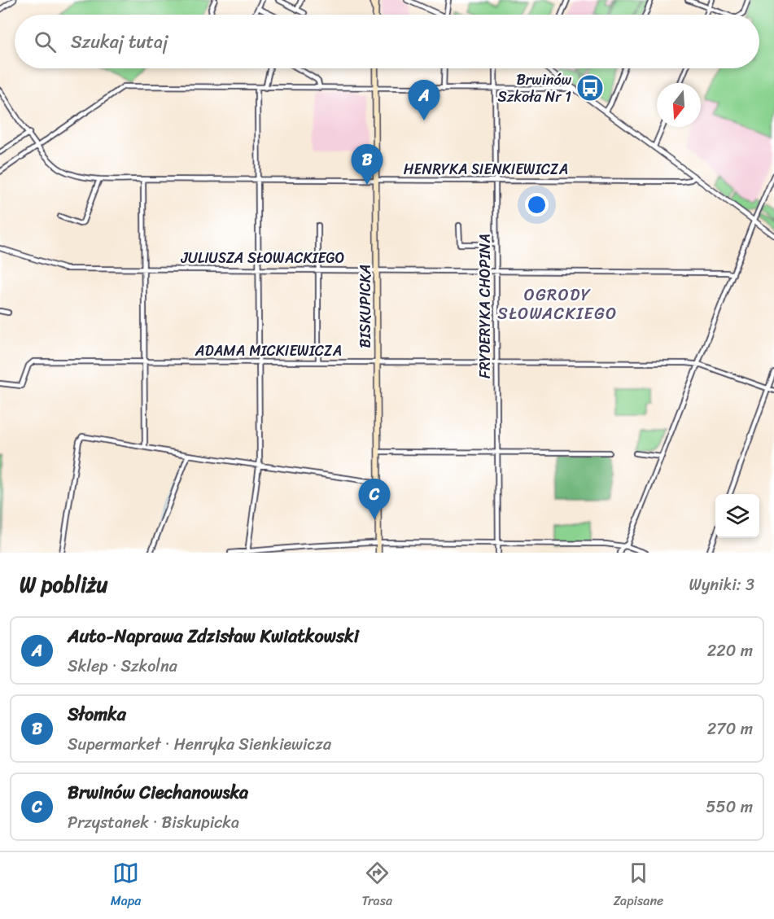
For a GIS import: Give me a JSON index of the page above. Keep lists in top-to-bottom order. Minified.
{"streets":{"main road":["BISKUPICKA"],"street":["HENRYKA SIENKIEWICZA","JULIUSZA SŁOWACKIEGO","FRYDERYKA CHOPINA","ADAMA MICKIEWICZA"]},"crossings":[["HENRYKA SIENKIEWICZA","BISKUPICKA"],["HENRYKA SIENKIEWICZA","FRYDERYKA CHOPINA"],["JULIUSZA SŁOWACKIEGO","BISKUPICKA"],["JULIUSZA SŁOWACKIEGO","FRYDERYKA CHOPINA"],["BISKUPICKA","ADAMA MICKIEWICZA"],["FRYDERYKA CHOPINA","ADAMA MICKIEWICZA"]],"districts":["OGRODY SŁOWACKIEGO"],"places":{"bus stop":["Brwinów Szkoła Nr 1"]},"north":"bottom","page":{"search":"Szukaj tutaj","pins":["A","B","C"],"heading":["W pobliżu","Wyniki: 3"],"list":[{"mark":"A","name":"Auto-Naprawa Zdzisław Kwiatkowski","note":"Sklep · Szkolna","value":"220 m"},{"mark":"B","name":"Słomka","note":"Supermarket · Henryka Sienkiewicza","value":"270 m"},{"mark":"C","name":"Brwinów Ciechanowska","note":"Przystanek · Biskupicka","value":"550 m"}],"nav":["Mapa","Trasa","Zapisane"]}}
